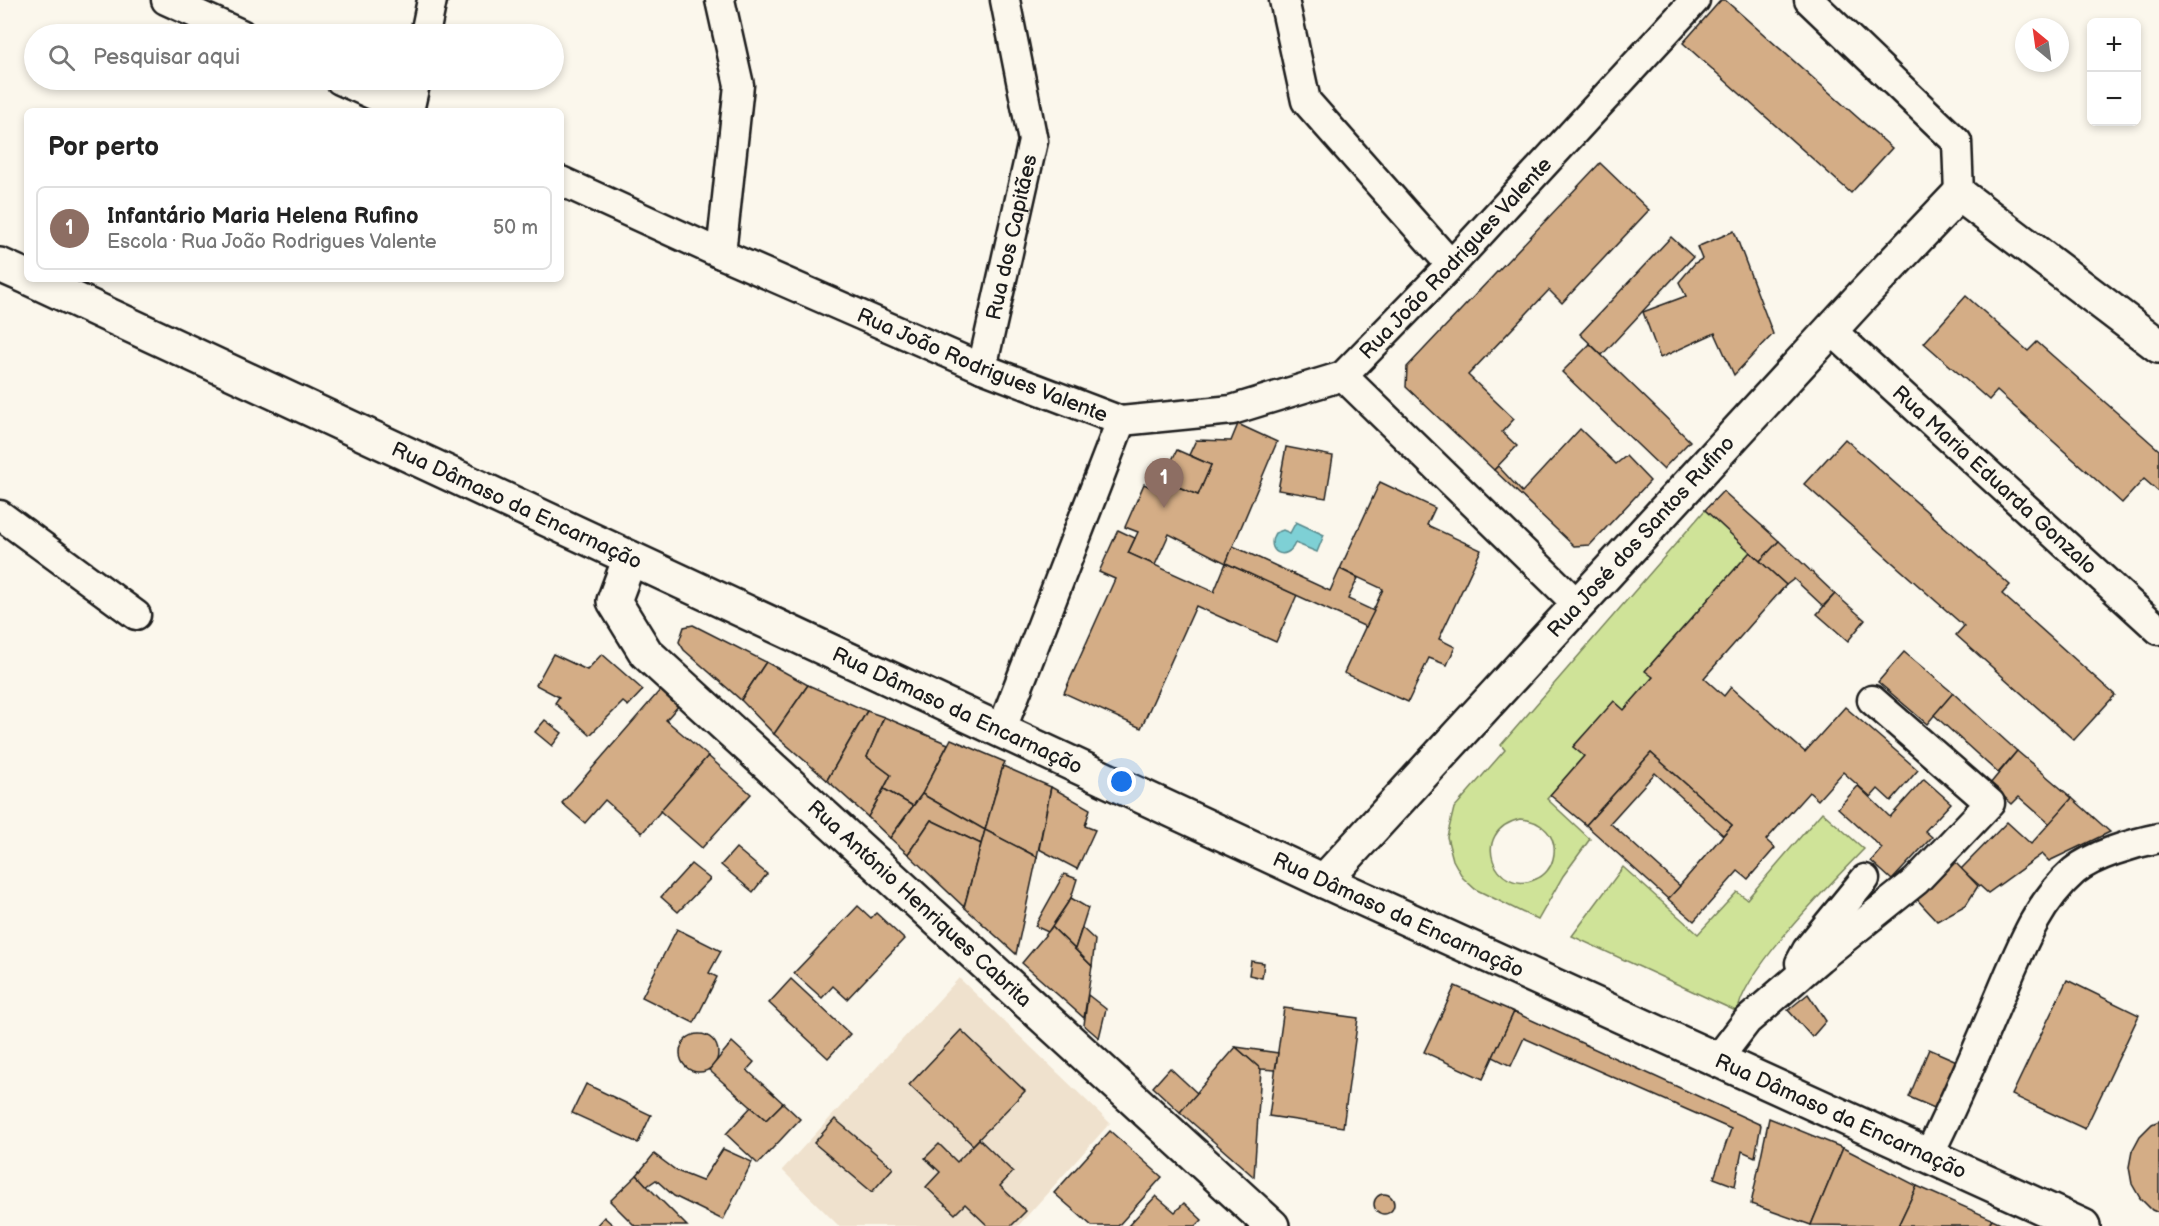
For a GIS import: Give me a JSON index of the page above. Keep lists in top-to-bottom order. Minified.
{"streets":{"main road":["Rua Dâmaso da Encarnação","Rua José dos Santos Rufino","Rua António Henriques Cabrita"],"street":["Rua dos Capitães","Rua João Rodrigues Valente","Rua Maria Eduarda Gonzalo"]},"crossings":[["Rua dos Capitães","Rua João Rodrigues Valente"],["Rua Maria Eduarda Gonzalo","Rua José dos Santos Rufino"],["Rua Dâmaso da Encarnação","Rua José dos Santos Rufino"],["Rua Dâmaso da Encarnação","Rua António Henriques Cabrita"]],"north":"top left","page":{"map_buttons":["+","−"],"search":"Pesquisar aqui","heading":"Por perto","list":[{"mark":"1","name":"Infantário Maria Helena Rufino","note":"Escola · Rua João Rodrigues Valente","value":"50 m"}],"pins":"1"}}
